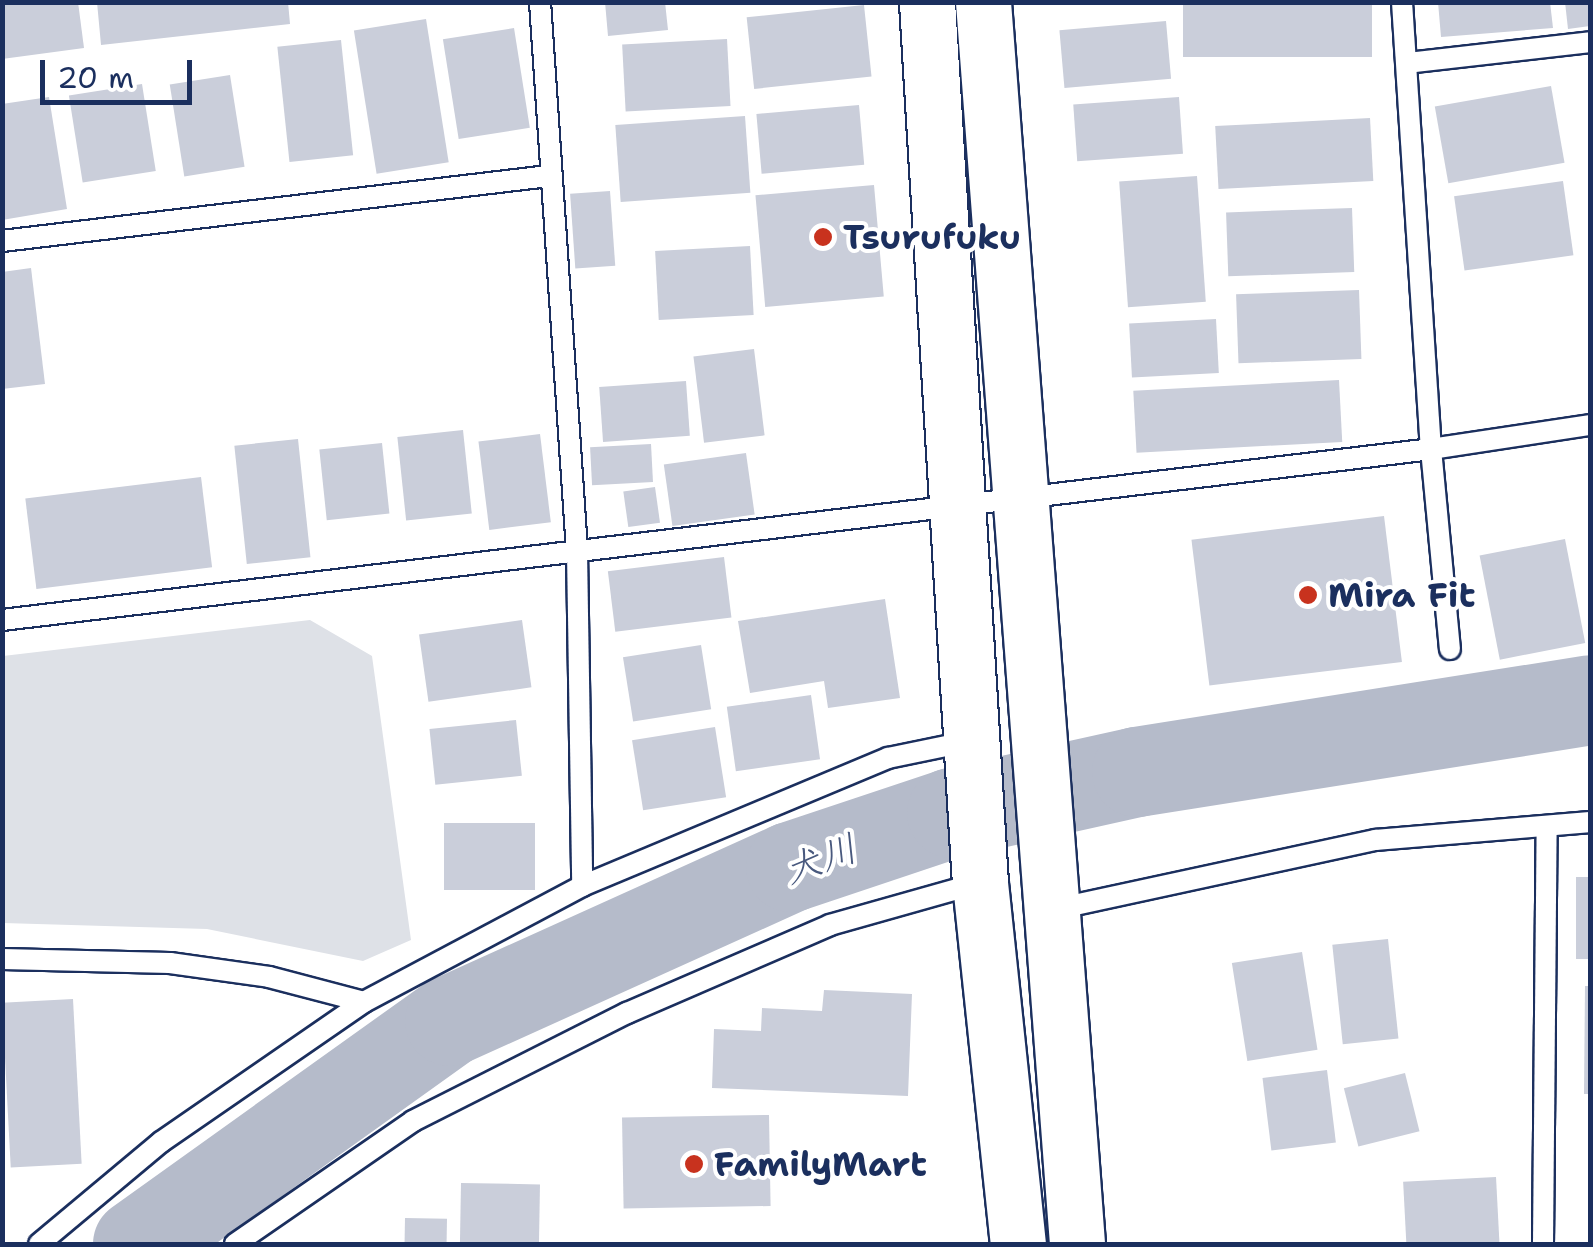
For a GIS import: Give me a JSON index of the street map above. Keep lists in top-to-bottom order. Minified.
{"water":["犬川"],"places":["Tsurufuku","Mira Fit","FamilyMart"],"scale_bar":"20 m"}
